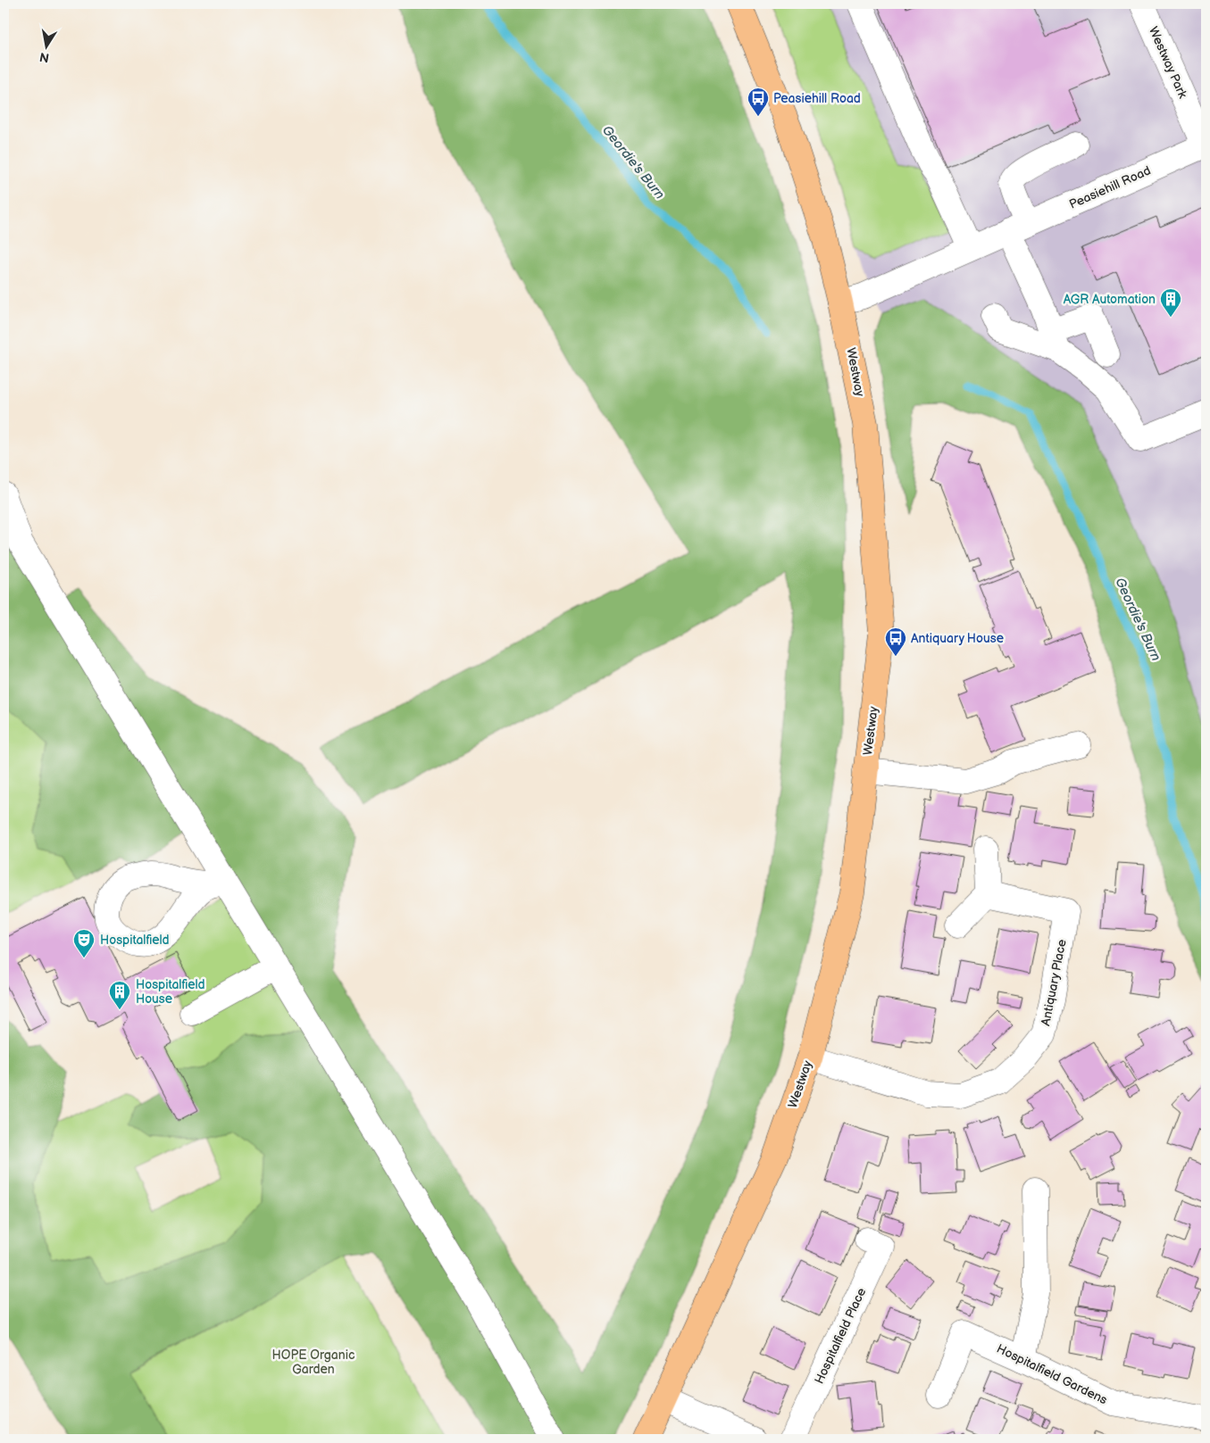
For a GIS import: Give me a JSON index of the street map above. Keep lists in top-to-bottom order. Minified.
{"streets":{"main road":["Westway"],"street":["Westway Park","Peasiehill Road","Antiquary Place","Hospitalfield Place","Hospitalfield Gardens"]},"crossings":[["Westway Park","Peasiehill Road"],["Peasiehill Road","Westway"],["Westway","Antiquary Place"]],"water":["Geordie's Burn"],"parks":["HOPE Organic Garden"],"places":{"bus stop":["Peasiehill Road","Antiquary House"],"building":["AGR Automation","Hospitalfield House"],"theatre":["Hospitalfield"]},"north":"bottom"}
